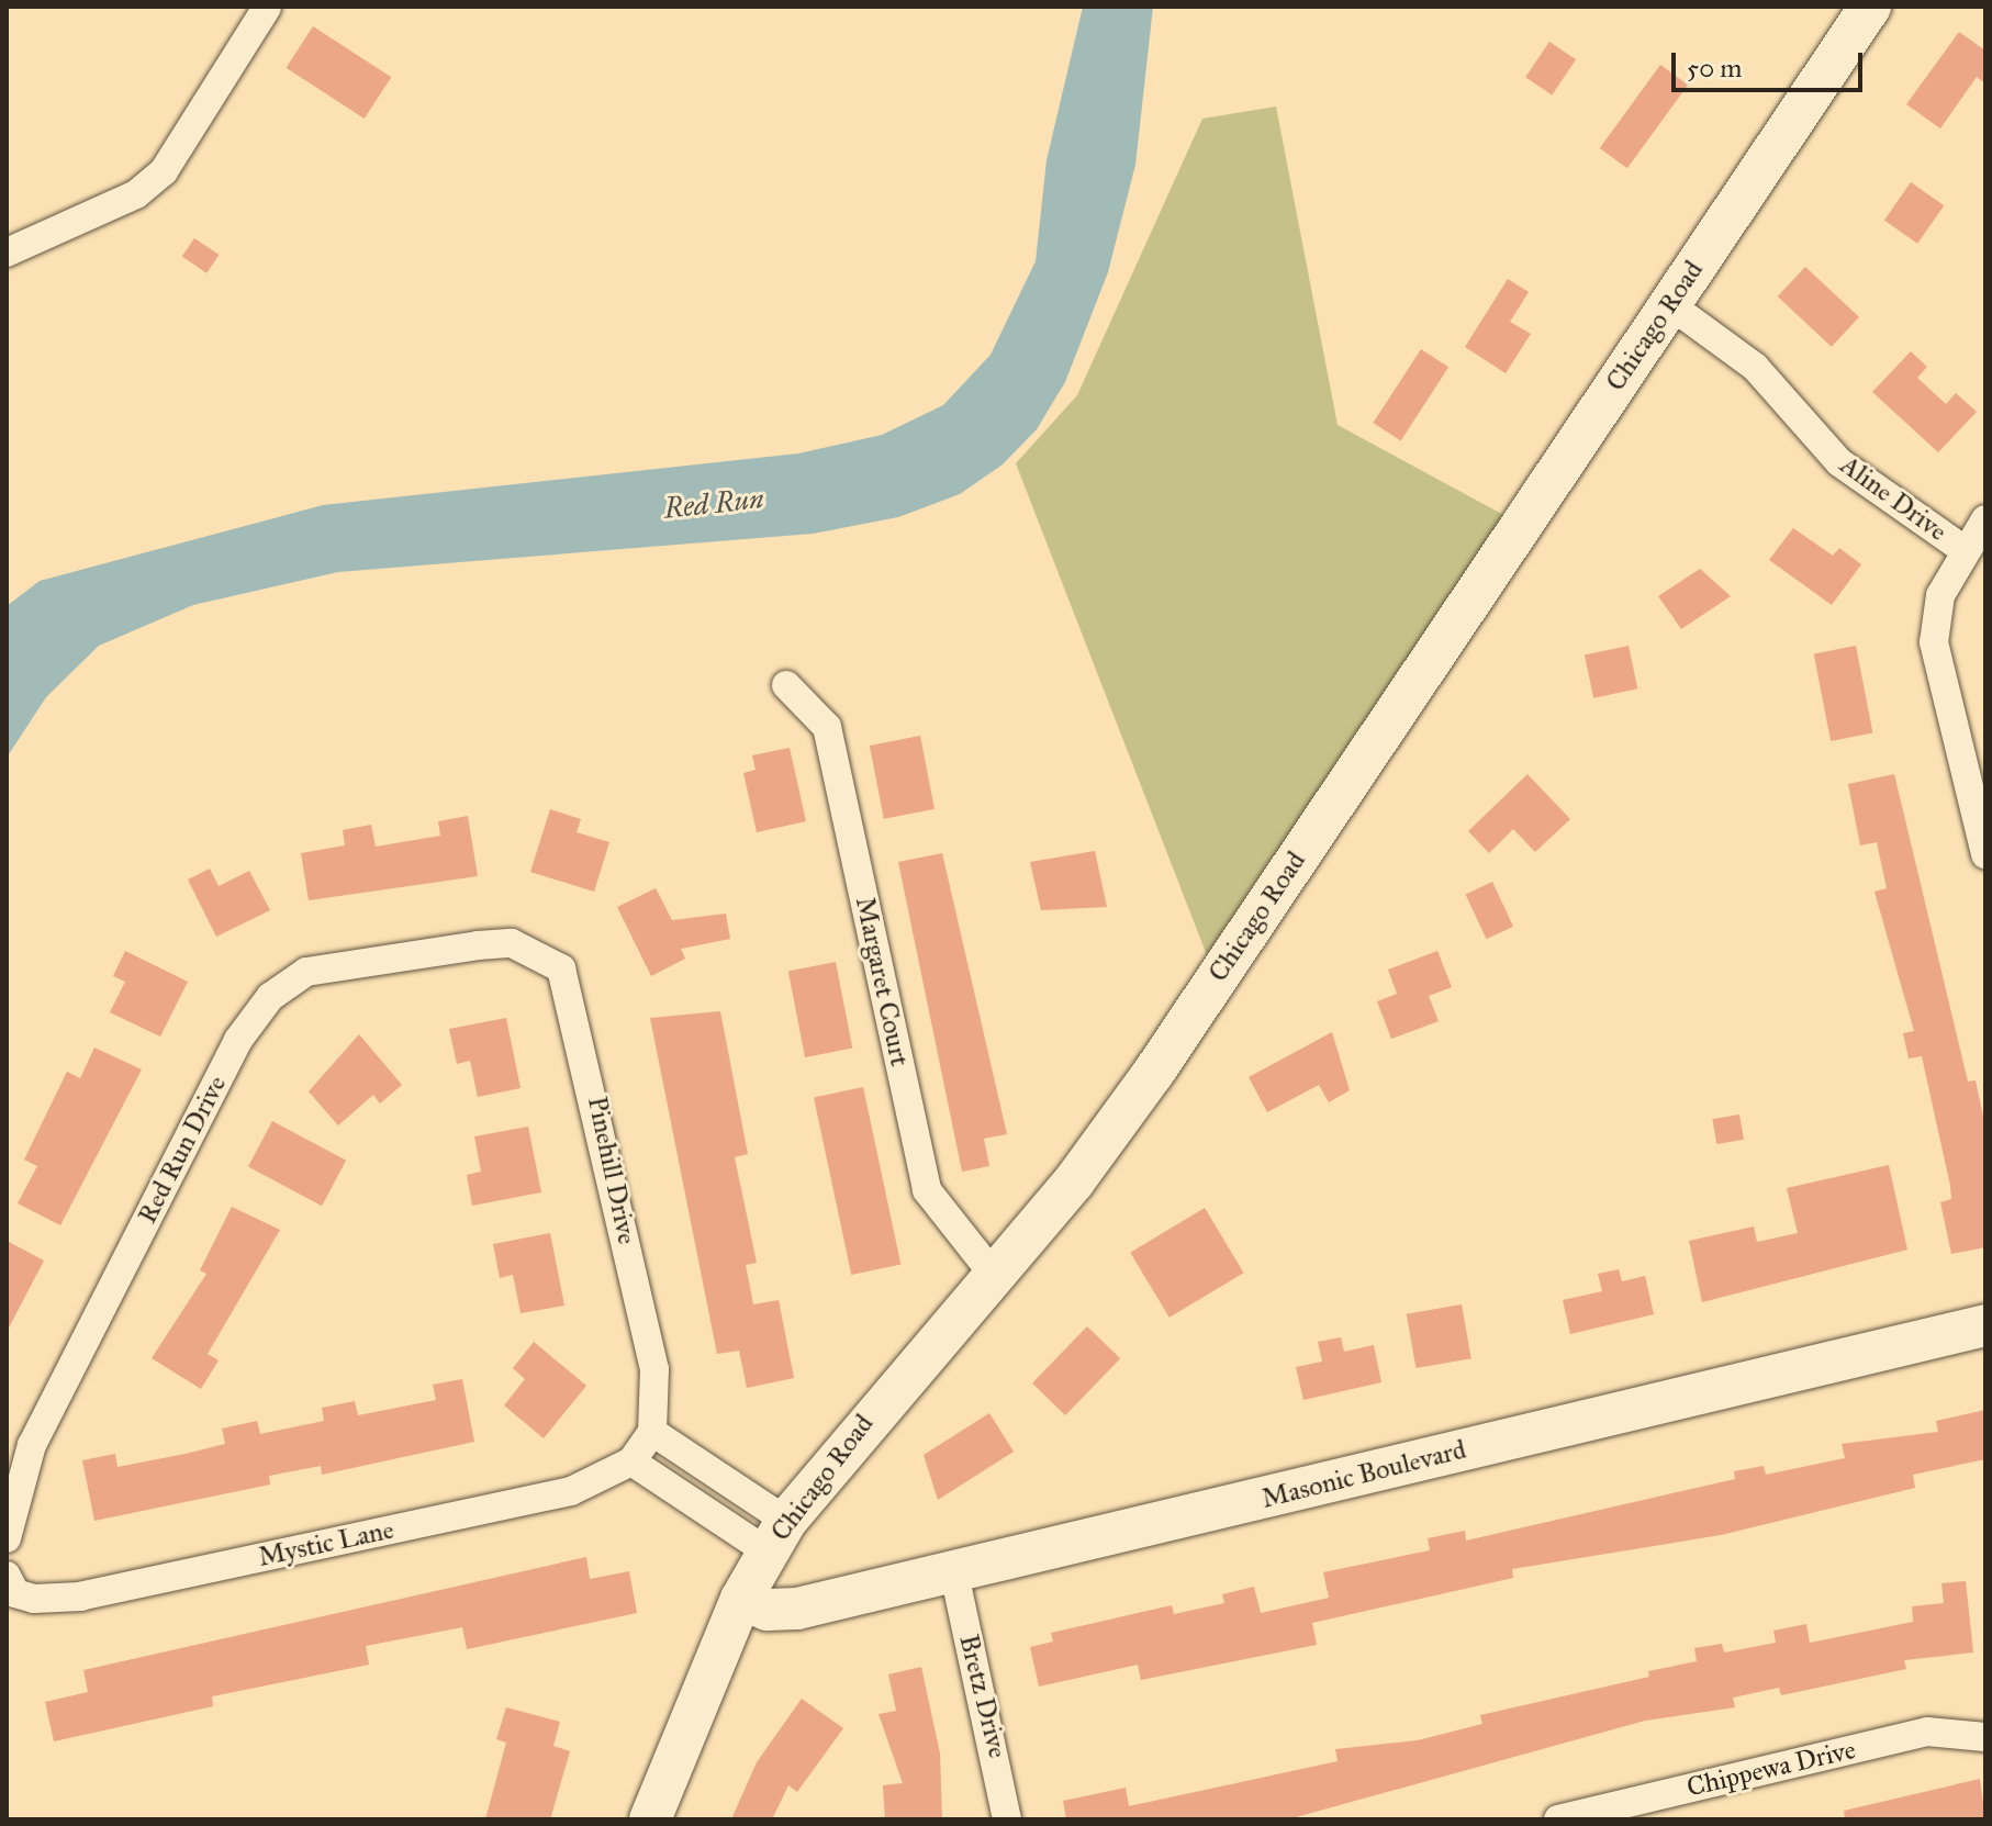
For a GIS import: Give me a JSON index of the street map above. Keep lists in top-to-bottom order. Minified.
{"streets":{"street":["Chicago Road","Aline Drive","Margaret Court","Red Run Drive","Pinehill Drive","Masonic Boulevard","Mystic Lane","Bretz Drive","Chippewa Drive"]},"crossings":[["Chicago Road","Aline Drive"],["Chicago Road","Margaret Court"],["Chicago Road","Masonic Boulevard"],["Red Run Drive","Pinehill Drive"],["Masonic Boulevard","Bretz Drive"]],"water":["Red Run"],"scale_bar":"50 m"}
